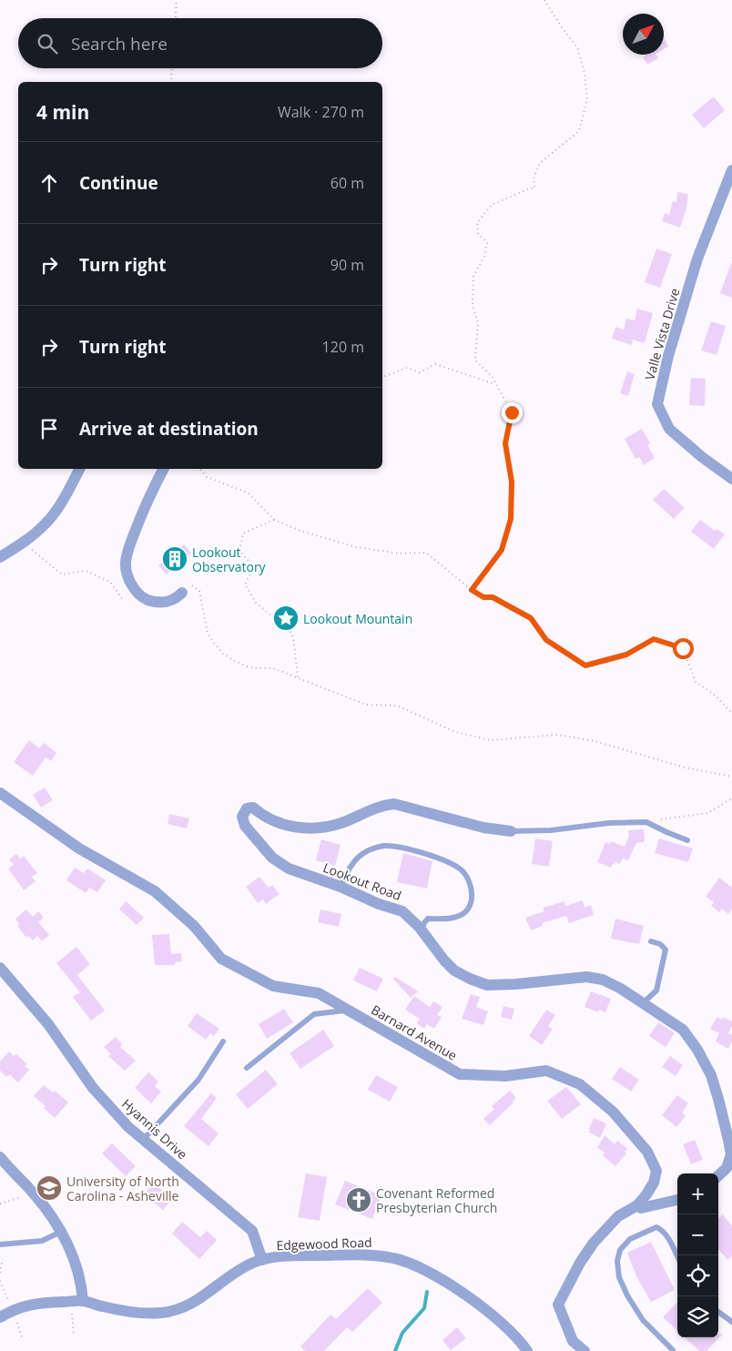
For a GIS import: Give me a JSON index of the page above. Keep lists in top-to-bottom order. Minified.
{"streets":{"street":["Valle Vista Drive","Lookout Road","Barnard Avenue","Hyannis Drive","Edgewood Road"]},"crossings":[["Hyannis Drive","Edgewood Road"]],"places":{"building":["Lookout Observatory"],"place":["Lookout Mountain"],"school or university":["University of North Carolina - Asheville"],"church":["Covenant Reformed Presbyterian Church"]},"north":"top right","page":{"search":"Search here","heading":["4 min","Walk · 270 m"],"list":[["Continue","60 m"],["Turn right","90 m"],["Turn right","120 m"],"Arrive at destination"],"map_buttons":["+","−"]}}
